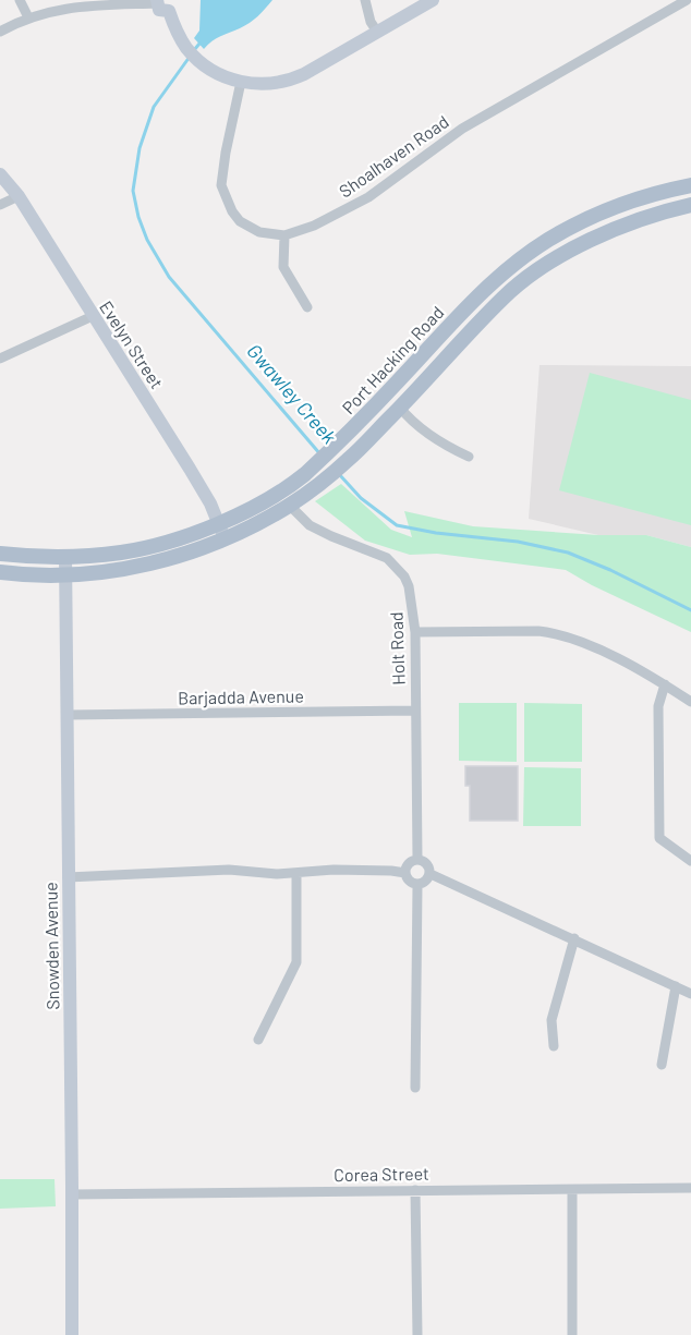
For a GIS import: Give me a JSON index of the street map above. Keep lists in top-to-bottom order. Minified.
{"streets":{"main road":["Port Hacking Road"],"street":["Shoalhaven Road","Evelyn Street","Holt Road","Barjadda Avenue","Snowden Avenue","Corea Street"]},"crossings":[["Evelyn Street","Port Hacking Road"],["Port Hacking Road","Holt Road"],["Port Hacking Road","Snowden Avenue"],["Holt Road","Barjadda Avenue"],["Barjadda Avenue","Snowden Avenue"],["Snowden Avenue","Corea Street"]],"water":["Gwawley Creek"]}
